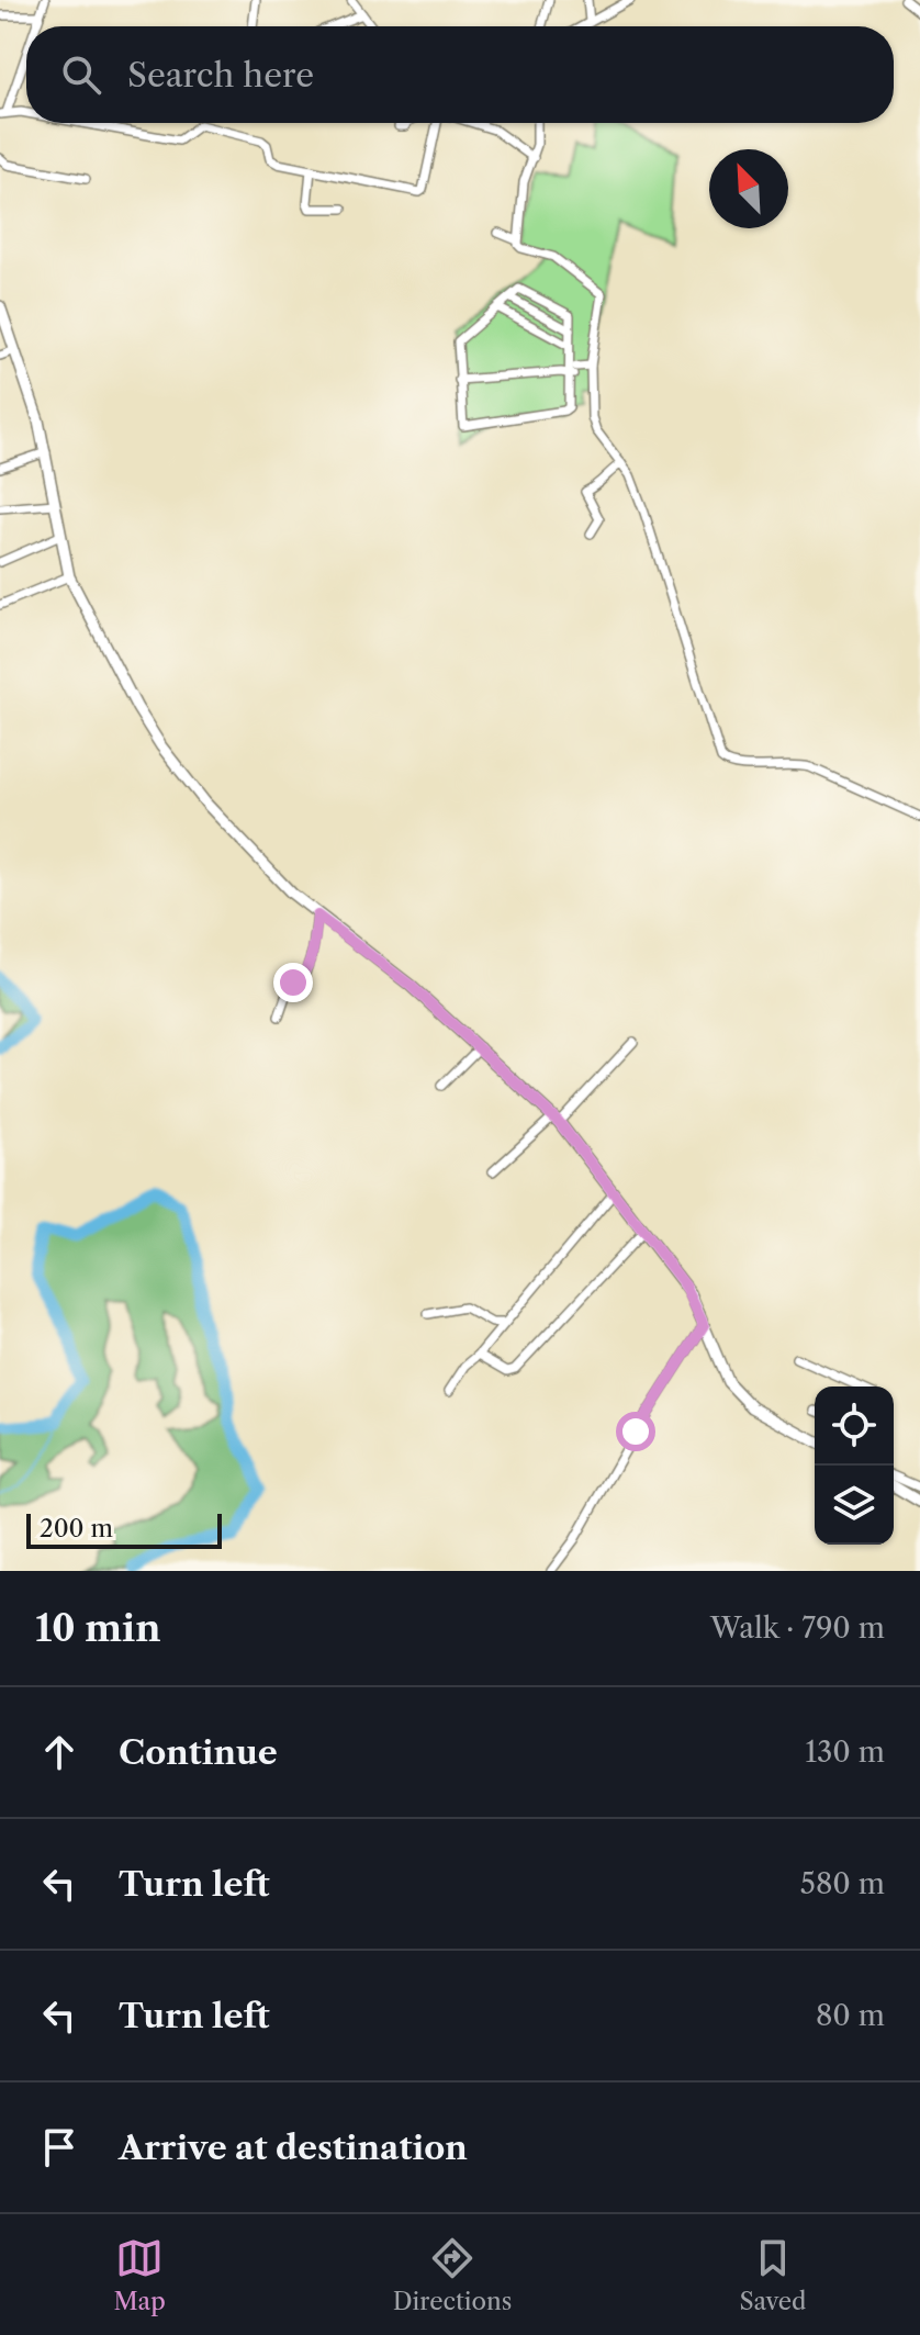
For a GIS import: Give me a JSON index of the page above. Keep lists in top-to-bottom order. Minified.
{"scale_bar":"200 m","north":"top left","page":{"search":"Search here","scale":"200 m","heading":["10 min","Walk · 790 m"],"list":[["Continue","130 m"],["Turn left","580 m"],["Turn left","80 m"],"Arrive at destination"],"nav":["Map","Directions","Saved"]}}
